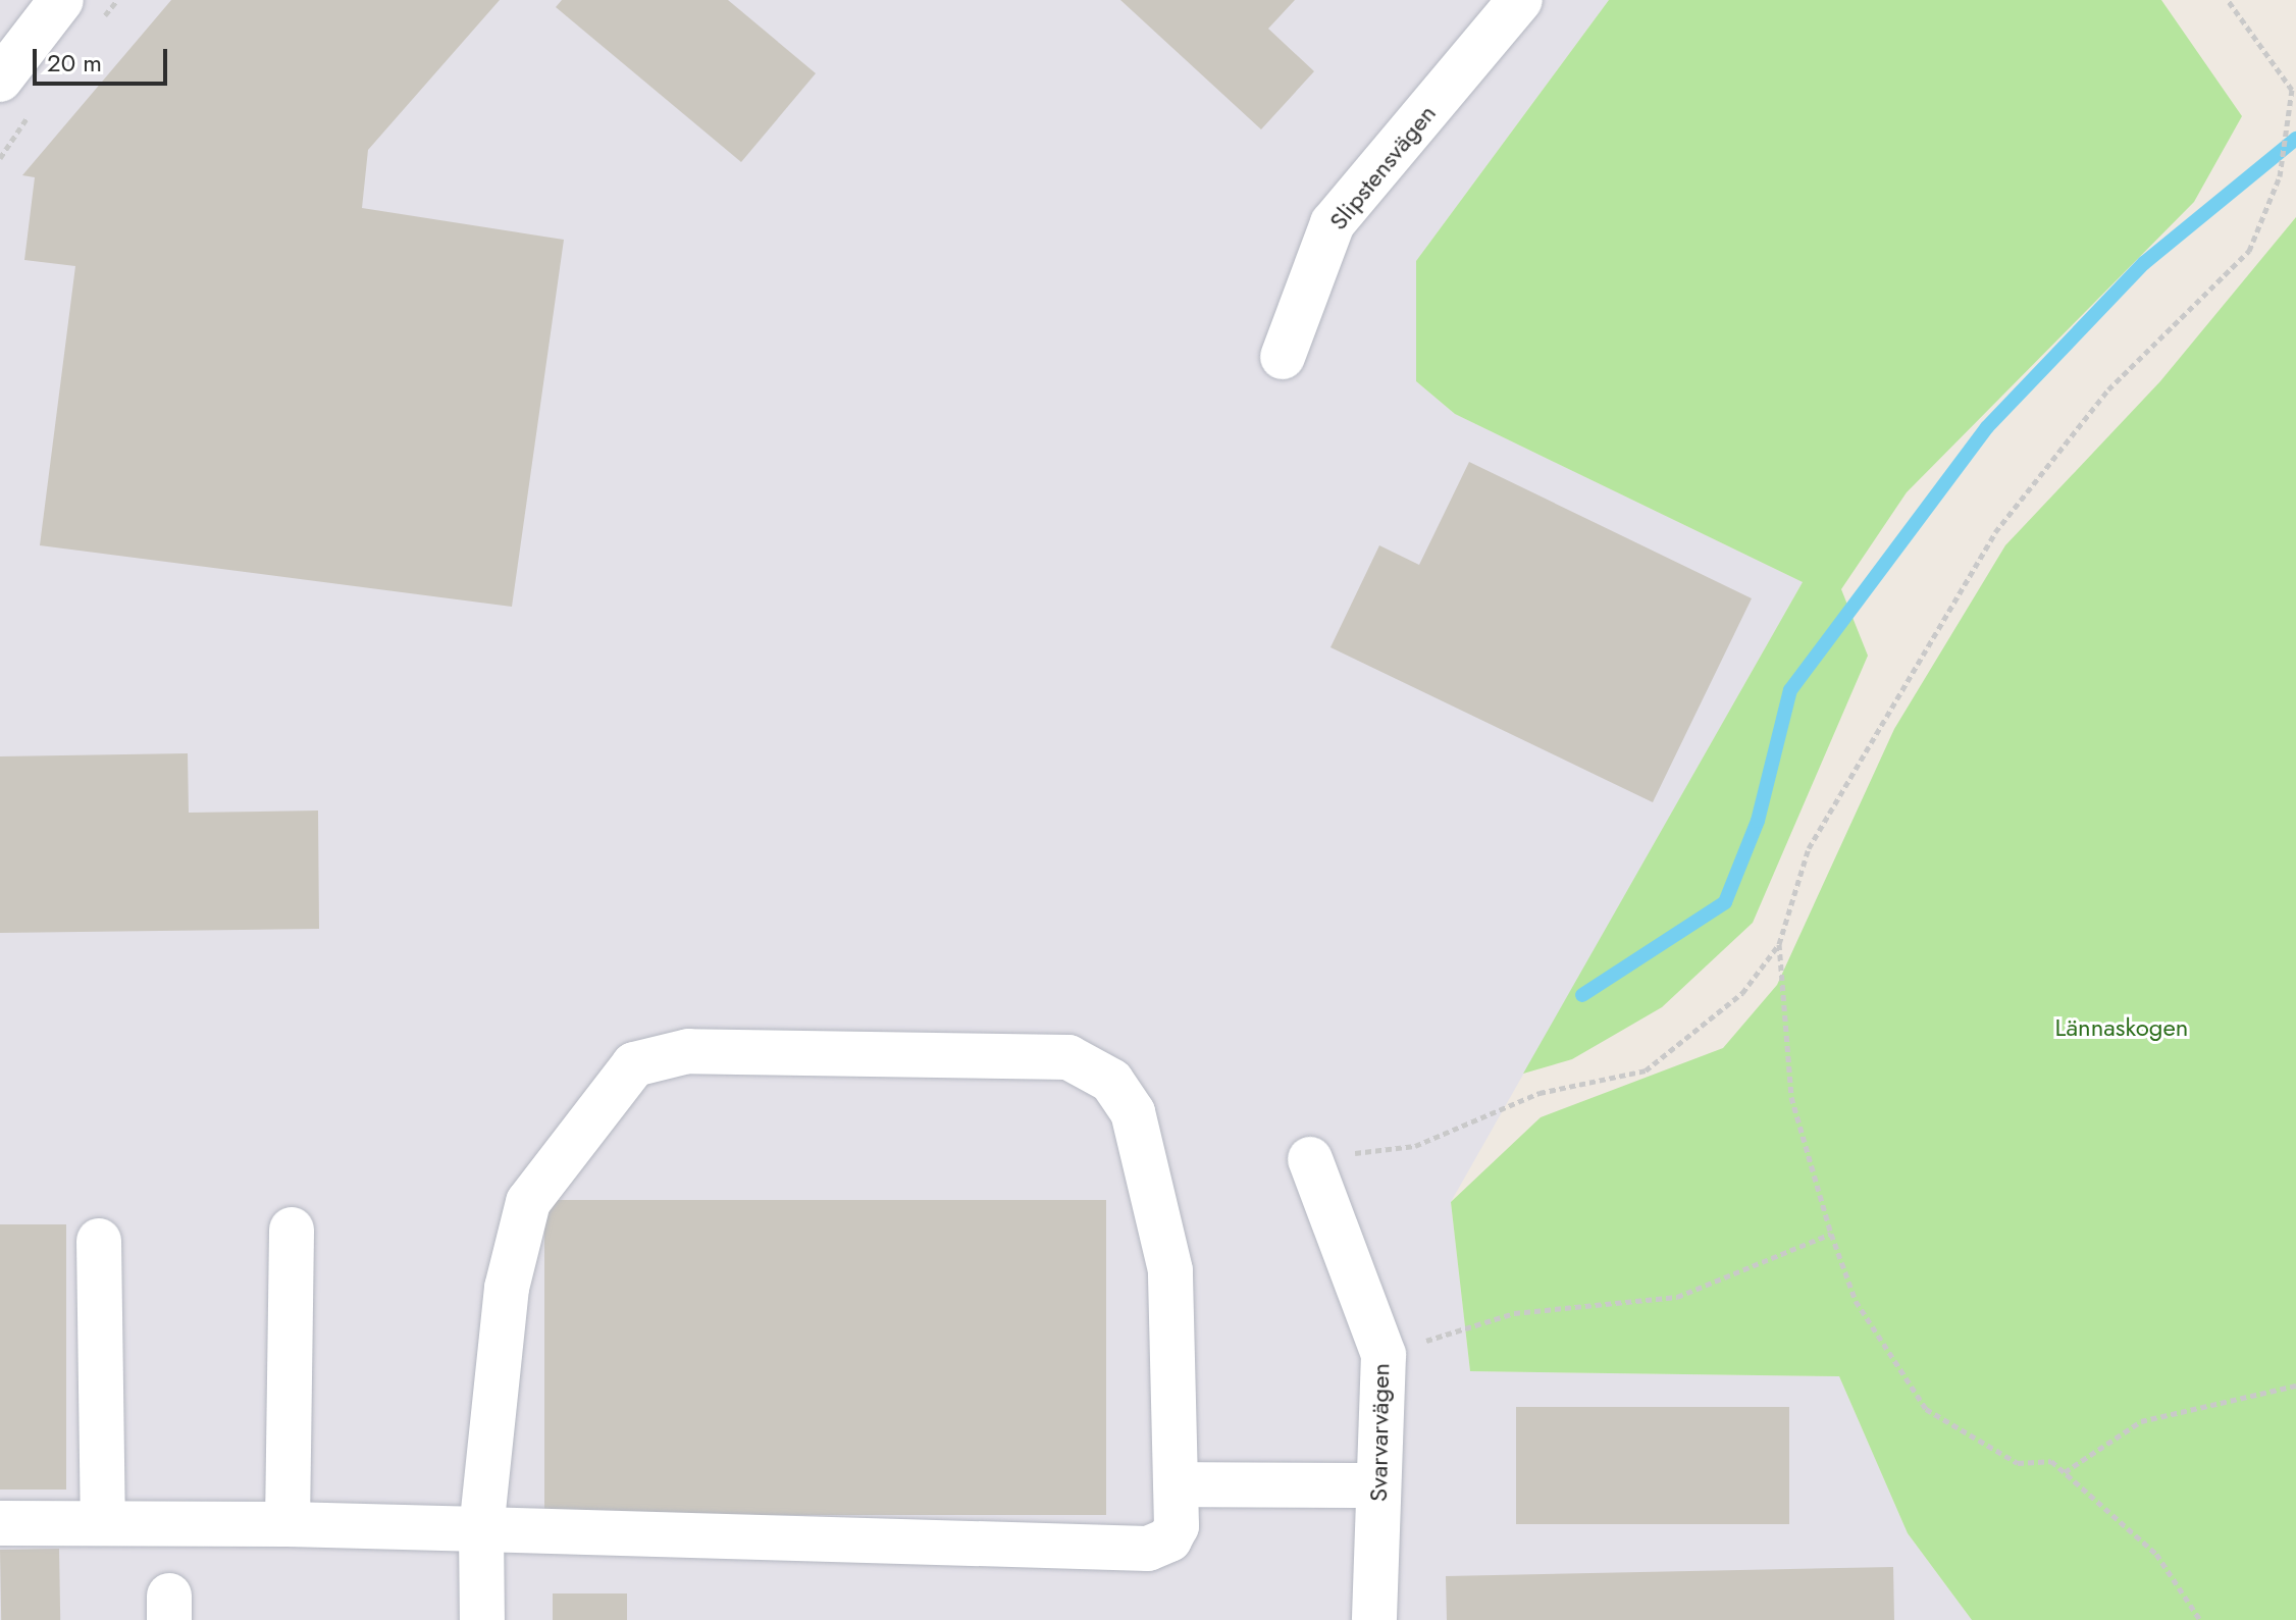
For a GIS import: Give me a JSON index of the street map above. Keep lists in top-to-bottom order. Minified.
{"streets":{"street":["Slipstensvägen","Svarvarvägen"]},"parks":["Lännaskogen"],"scale_bar":"20 m"}
